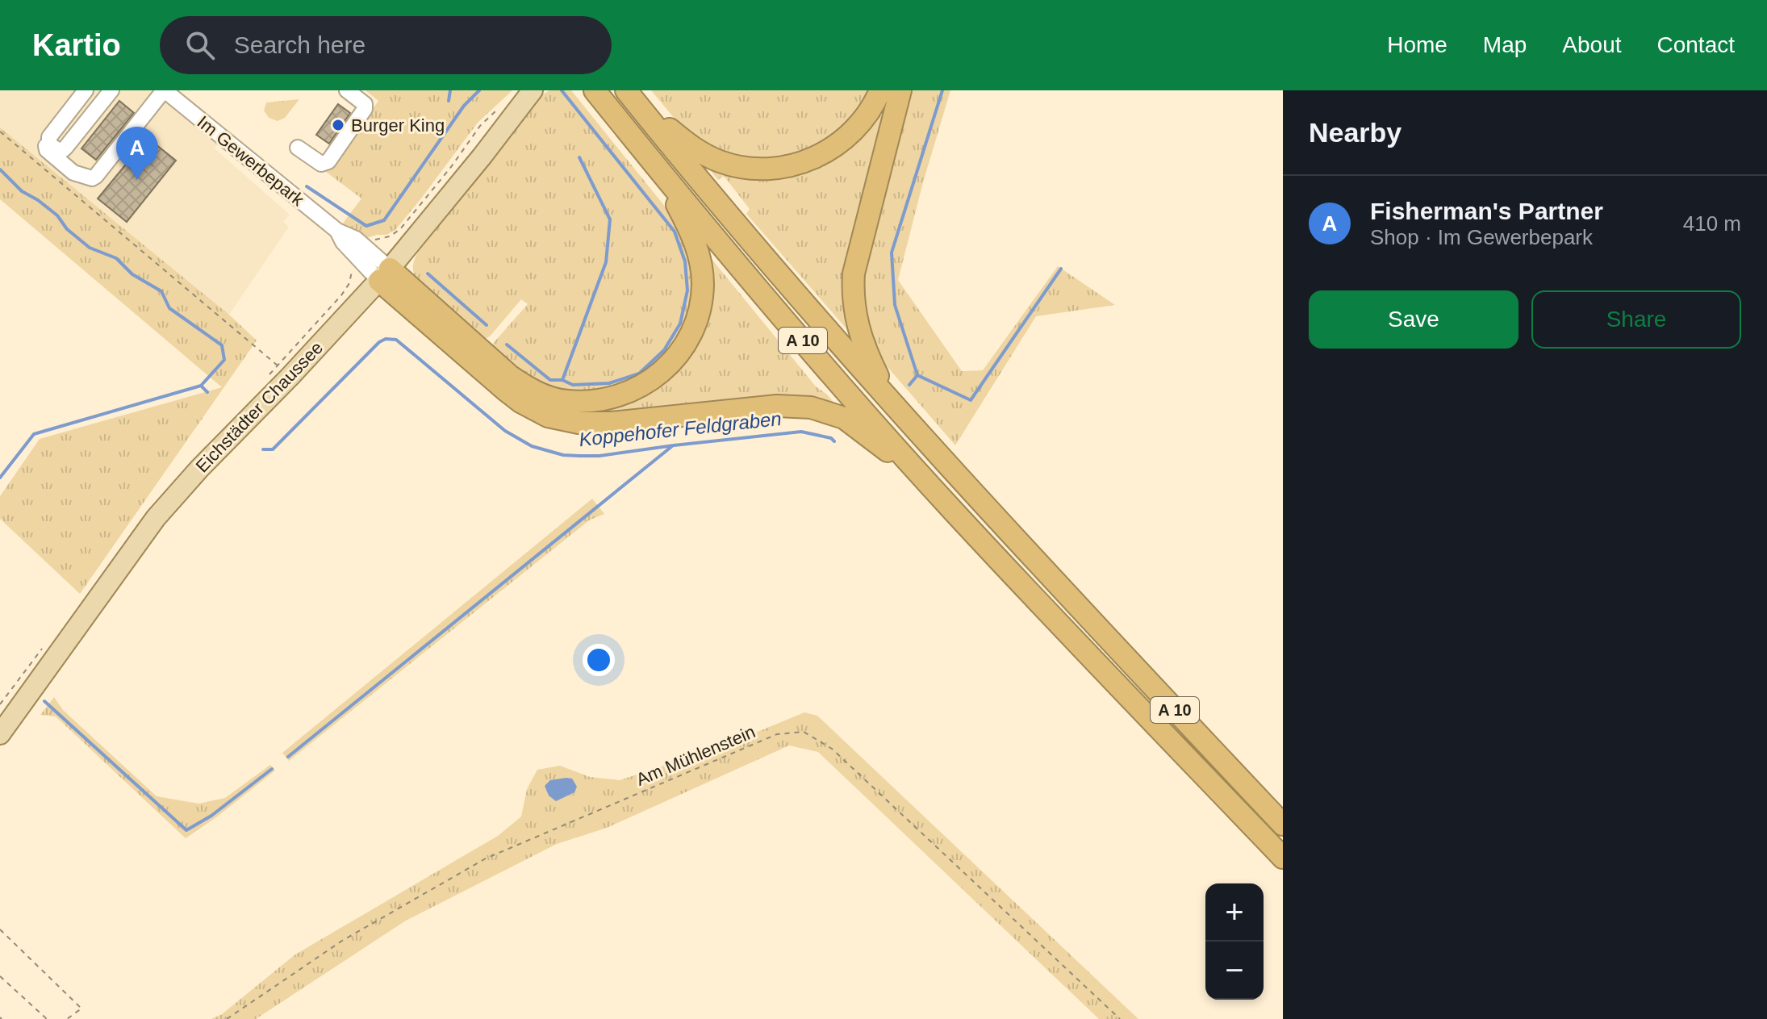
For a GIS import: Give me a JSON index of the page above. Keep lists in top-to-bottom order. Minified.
{"streets":{"highway":["A 10"],"main road":["Eichstädter Chaussee"],"street":["Im Gewerbepark"],"path":["Am Mühlenstein"]},"crossings":[["Im Gewerbepark","Eichstädter Chaussee"]],"water":["Koppehofer Feldgraben"],"places":["Burger King"],"page":{"header":"Kartio","search":"Search here","nav":["Home","Map","About","Contact"],"heading":"Nearby","pins":"A","list":[{"mark":"A","name":"Fisherman's Partner","note":"Shop · Im Gewerbepark","value":"410 m"}],"buttons":["Save","Share"],"map_buttons":["+","−"]}}
